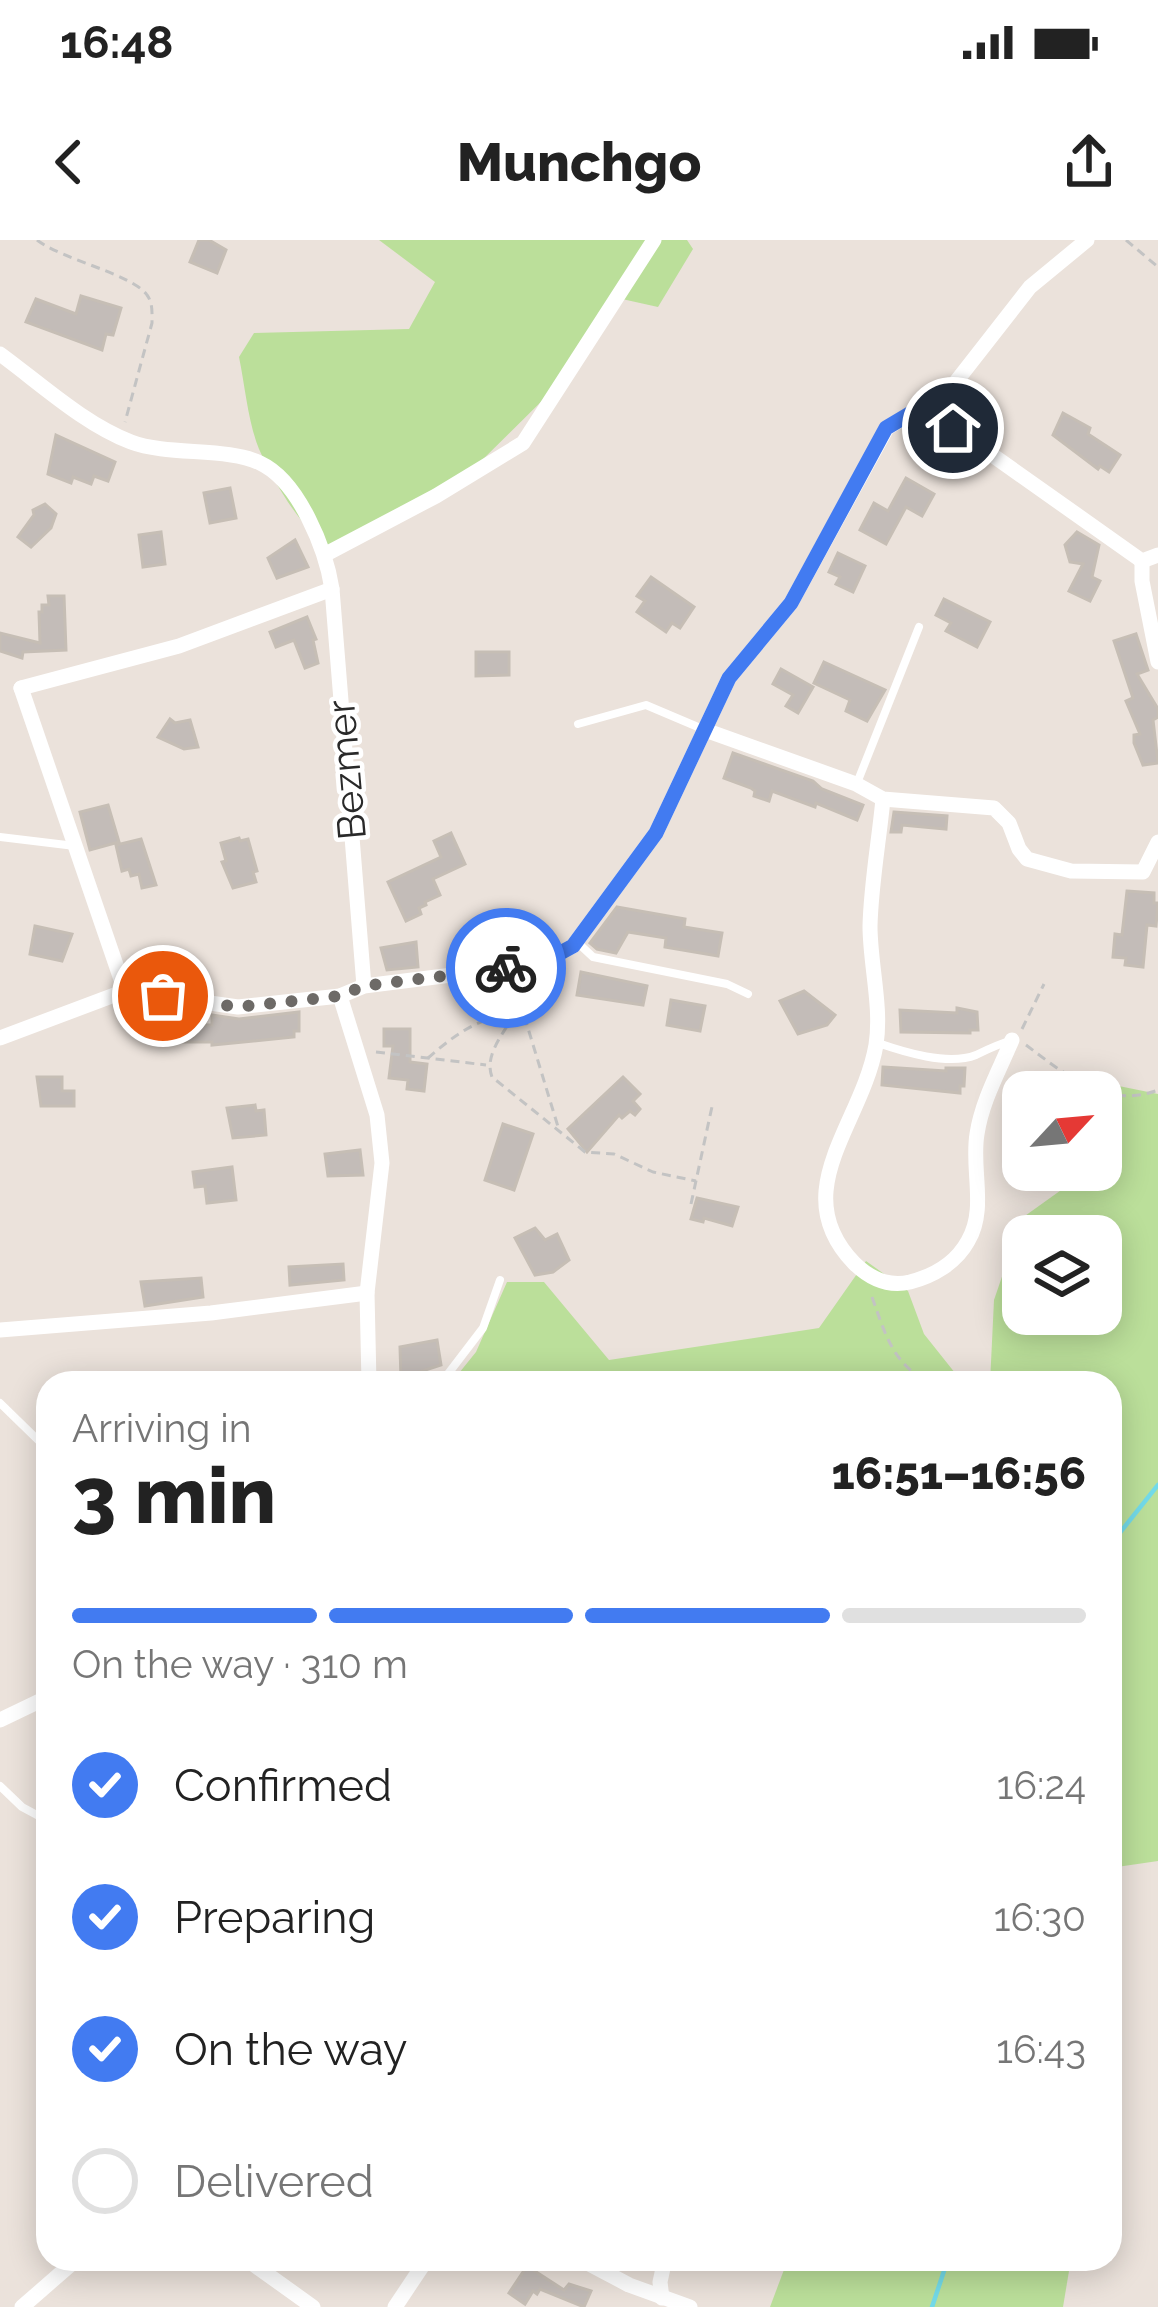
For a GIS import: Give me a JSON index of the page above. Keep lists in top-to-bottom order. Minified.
{"streets":{"street":["Bezmer"]},"north":"top right","page":{"status":"16:48","header":"Munchgo","heading":["3 min","Arriving in","16:51–16:56"],"bar":"On the way · 310 m","list":[["Confirmed","16:24"],["Preparing","16:30"],["On the way","16:43"],"Delivered"]}}
